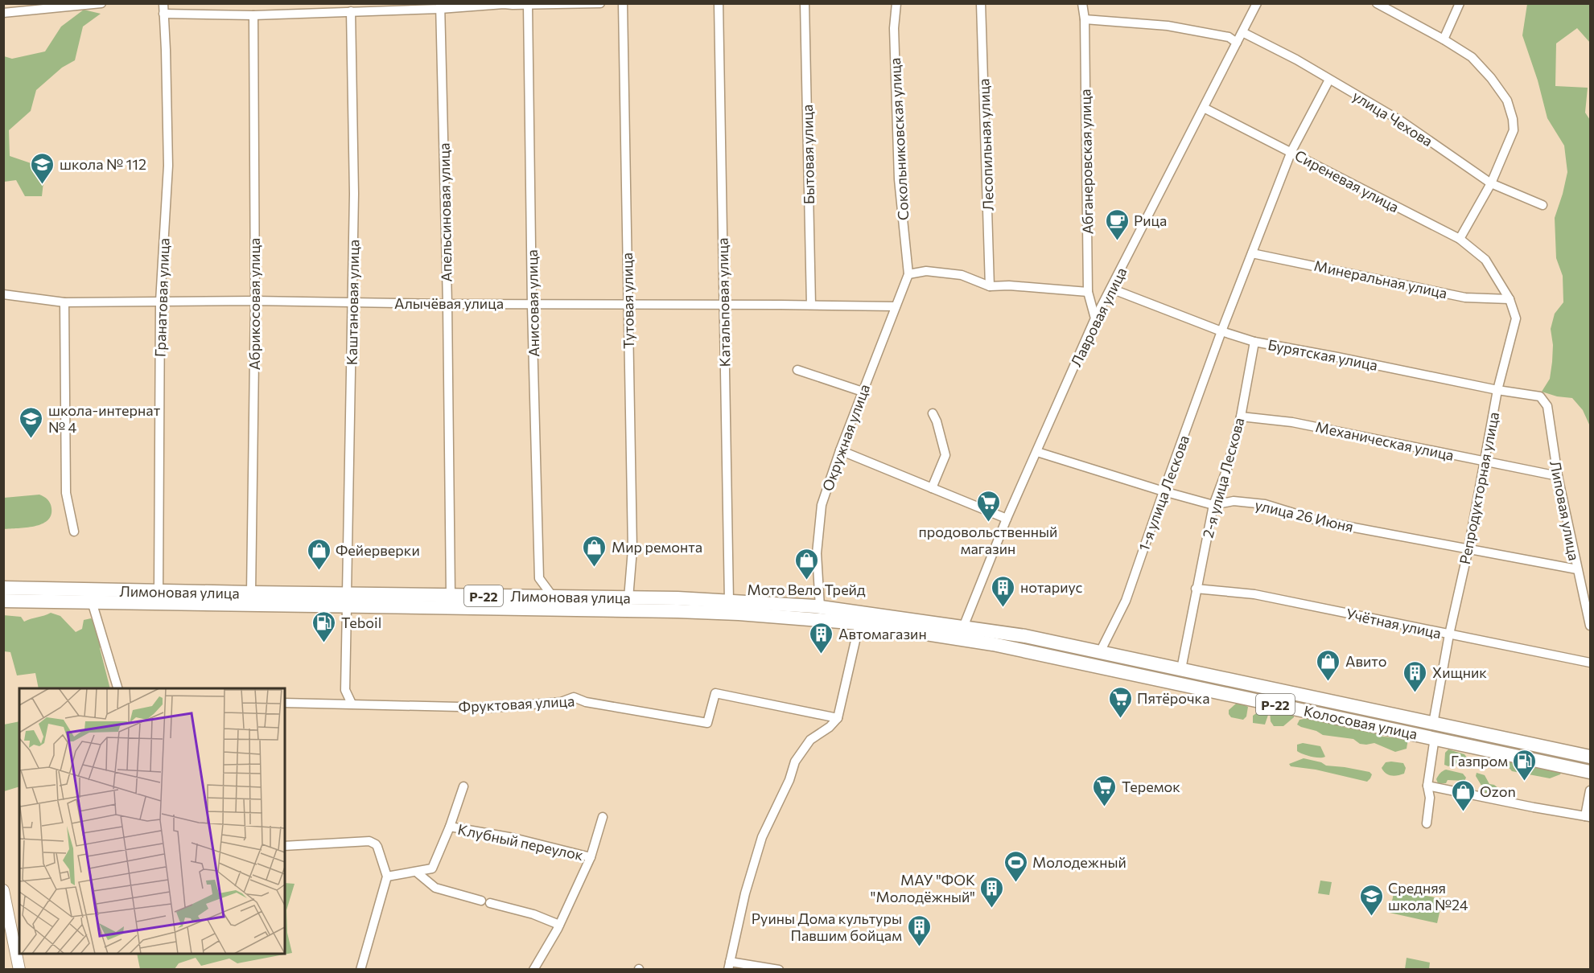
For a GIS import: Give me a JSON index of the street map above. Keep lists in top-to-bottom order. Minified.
{"streets":{"highway":["Лимоновая улица","Р-22","Колосовая улица"],"street":["улица Чехова","Сокольниковская улица","Лесопильная улица","Бытовая улица","Абганеровская улица","Сиреневая улица","Апельсиновая улица","Минеральная улица","Гранатовая улица","Тутовая улица","Каштановая улица","Катальповая улица","Алычёвая улица","Анисовая улица","Абрикосовая улица","Лавровая улица","Бурятская улица","Окружная улица","Механическая улица","2-я улица Лескова","Репродукторная улица","1-я улица Лескова","Липовая улица","улица 26 Июня","Учётная улица","Фруктовая улица","Клубный переулок"]},"crossings":[["улица Чехова","Лавровая улица"],["улица Чехова","1-я улица Лескова"],["Сокольниковская улица","Окружная улица"],["Бытовая улица","Алычёвая улица"],["Абганеровская улица","Лавровая улица"],["Сиреневая улица","Лавровая улица"],["Сиреневая улица","Репродукторная улица"],["Сиреневая улица","1-я улица Лескова"],["Апельсиновая улица","Алычёвая улица"],["Апельсиновая улица","Лимоновая улица"],["Минеральная улица","Репродукторная улица"],["Минеральная улица","1-я улица Лескова"],["Гранатовая улица","Алычёвая улица"],["Гранатовая улица","Лимоновая улица"],["Тутовая улица","Алычёвая улица"],["Тутовая улица","Лимоновая улица"],["Каштановая улица","Алычёвая улица"],["Каштановая улица","Лимоновая улица"],["Каштановая улица","Фруктовая улица"],["Катальповая улица","Алычёвая улица"],["Катальповая улица","Лимоновая улица"],["Алычёвая улица","Анисовая улица"],["Алычёвая улица","Абрикосовая улица"],["Алычёвая улица","Окружная улица"],["Анисовая улица","Лимоновая улица"],["Абрикосовая улица","Лимоновая улица"],["Лавровая улица","Бурятская улица"],["Лавровая улица","улица 26 Июня"],["Лавровая улица","Лимоновая улица"],["Лавровая улица","Колосовая улица"],["Бурятская улица","2-я улица Лескова"],["Бурятская улица","Репродукторная улица"],["Бурятская улица","1-я улица Лескова"],["Бурятская улица","Липовая улица"],["Окружная улица","Лимоновая улица"],["Механическая улица","2-я улица Лескова"],["Механическая улица","Репродукторная улица"],["Механическая улица","Липовая улица"],["2-я улица Лескова","улица 26 Июня"],["2-я улица Лескова","Учётная улица"],["2-я улица Лескова","Колосовая улица"],["Репродукторная улица","улица 26 Июня"],["Репродукторная улица","Учётная улица"],["Репродукторная улица","Колосовая улица"],["1-я улица Лескова","улица 26 Июня"],["1-я улица Лескова","Колосовая улица"],["Липовая улица","улица 26 Июня"],["Лимоновая улица","Колосовая улица"]],"places":{"school or university":["школа № 112","школа-интернат № 4","Средняя школа №24"],"cafe":["Рица"],"supermarket":["продовольственный магазин","Пятёрочка","Теремок"],"shop":["Мир ремонта","Фейерверки","Мото Вело Трейд","Авито","Ozon"],"building":["нотариус","Автомагазин","Хищник","МАУ \"ФОК \"Молодёжный\"","Руины Дома культуры Павшим бойцам"],"fuel station":["Teboil","Газпром"],"sports":["Молодежный"]}}
